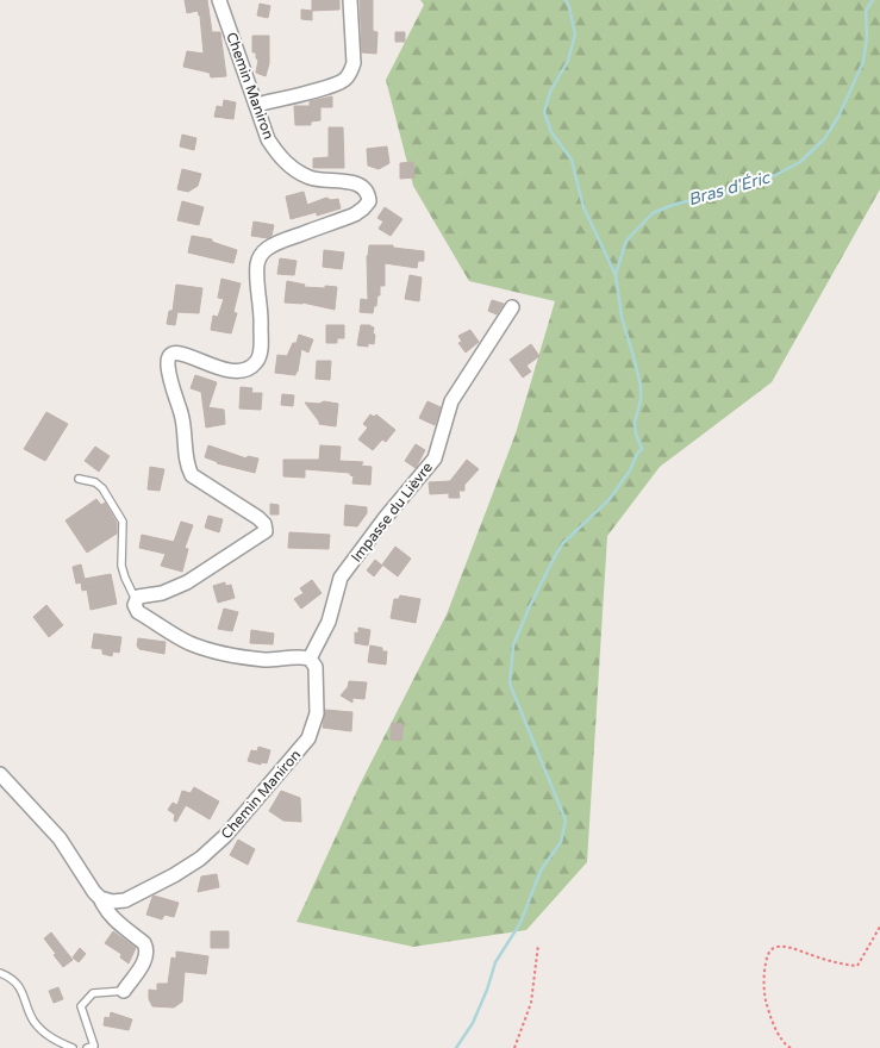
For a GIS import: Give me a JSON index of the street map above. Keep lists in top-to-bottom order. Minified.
{"streets":{"street":["Chemin Maniron","Impasse du Lièvre"]},"crossings":[["Chemin Maniron","Impasse du Lièvre"]],"water":["Bras d'Éric"]}
